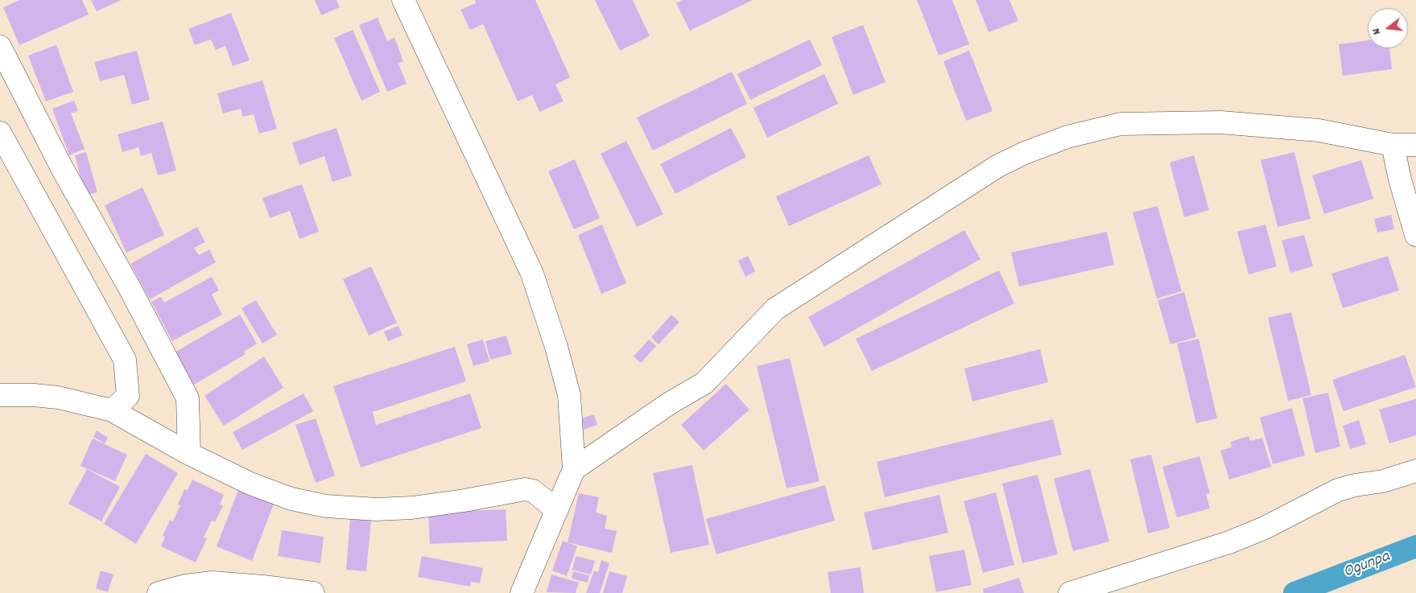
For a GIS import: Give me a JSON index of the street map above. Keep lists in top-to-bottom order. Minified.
{"water":["Ogunpa"],"north":"left"}
